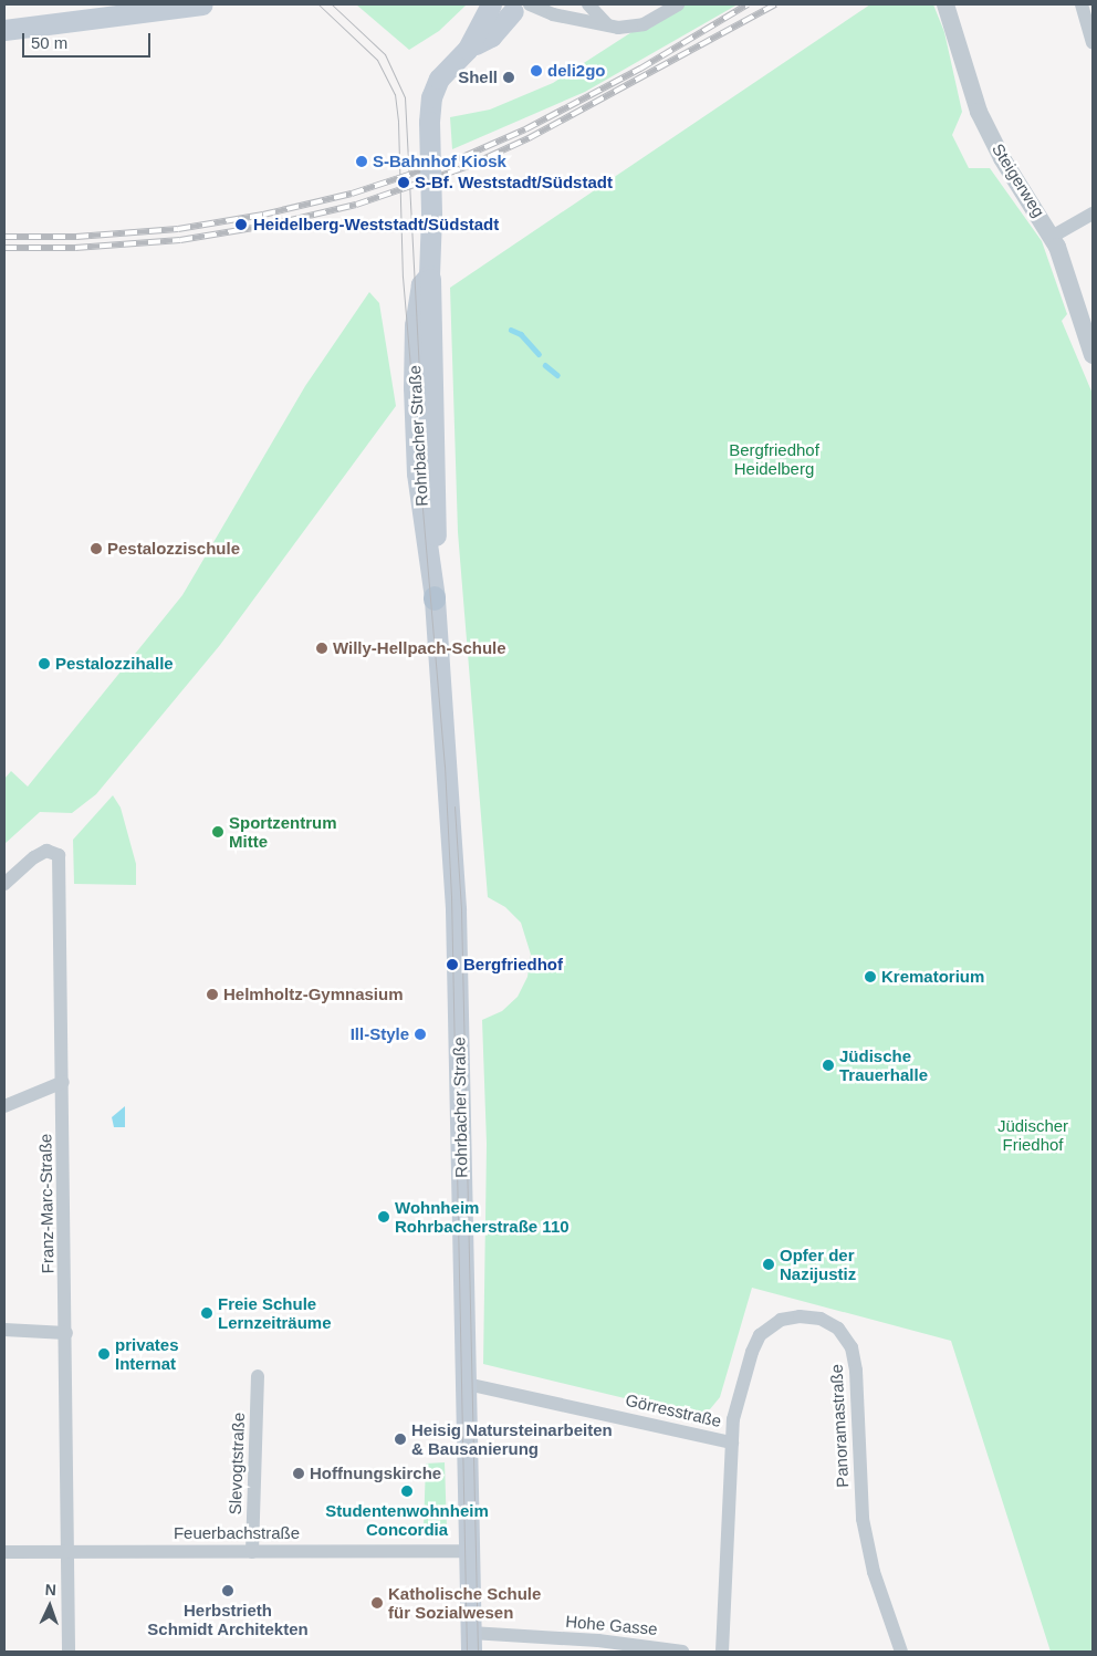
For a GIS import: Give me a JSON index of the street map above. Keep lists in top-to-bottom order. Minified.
{"streets":{"main road":["Rohrbacher Straße"],"street":["Steigerweg","Franz-Marc-Straße","Görresstraße","Panoramastraße","Slevogtstraße","Feuerbachstraße","Hohe Gasse"]},"crossings":[["Rohrbacher Straße","Görresstraße"],["Rohrbacher Straße","Feuerbachstraße"],["Rohrbacher Straße","Hohe Gasse"],["Franz-Marc-Straße","Feuerbachstraße"],["Görresstraße","Panoramastraße"],["Slevogtstraße","Feuerbachstraße"]],"parks":["Bergfriedhof Heidelberg","Jüdischer Friedhof"],"places":["deli2go","Shell","S-Bahnhof Kiosk","S-Bf. Weststadt/Südstadt","Heidelberg-Weststadt/Südstadt","Pestalozzischule","Willy-Hellpach-Schule","Pestalozzihalle","Sportzentrum Mitte","Bergfriedhof","Krematorium","Helmholtz-Gymnasium","Ill-Style","Jüdische Trauerhalle","Wohnheim Rohrbacherstraße 110","Opfer der Nazijustiz","Freie Schule Lernzeiträume","privates Internat","Heisig Natursteinarbeiten & Bausanierung","Hoffnungskirche","Studentenwohnheim Concordia","Herbstrieth Schmidt Architekten","Katholische Schule für Sozialwesen"],"scale_bar":"50 m","north":"top"}
